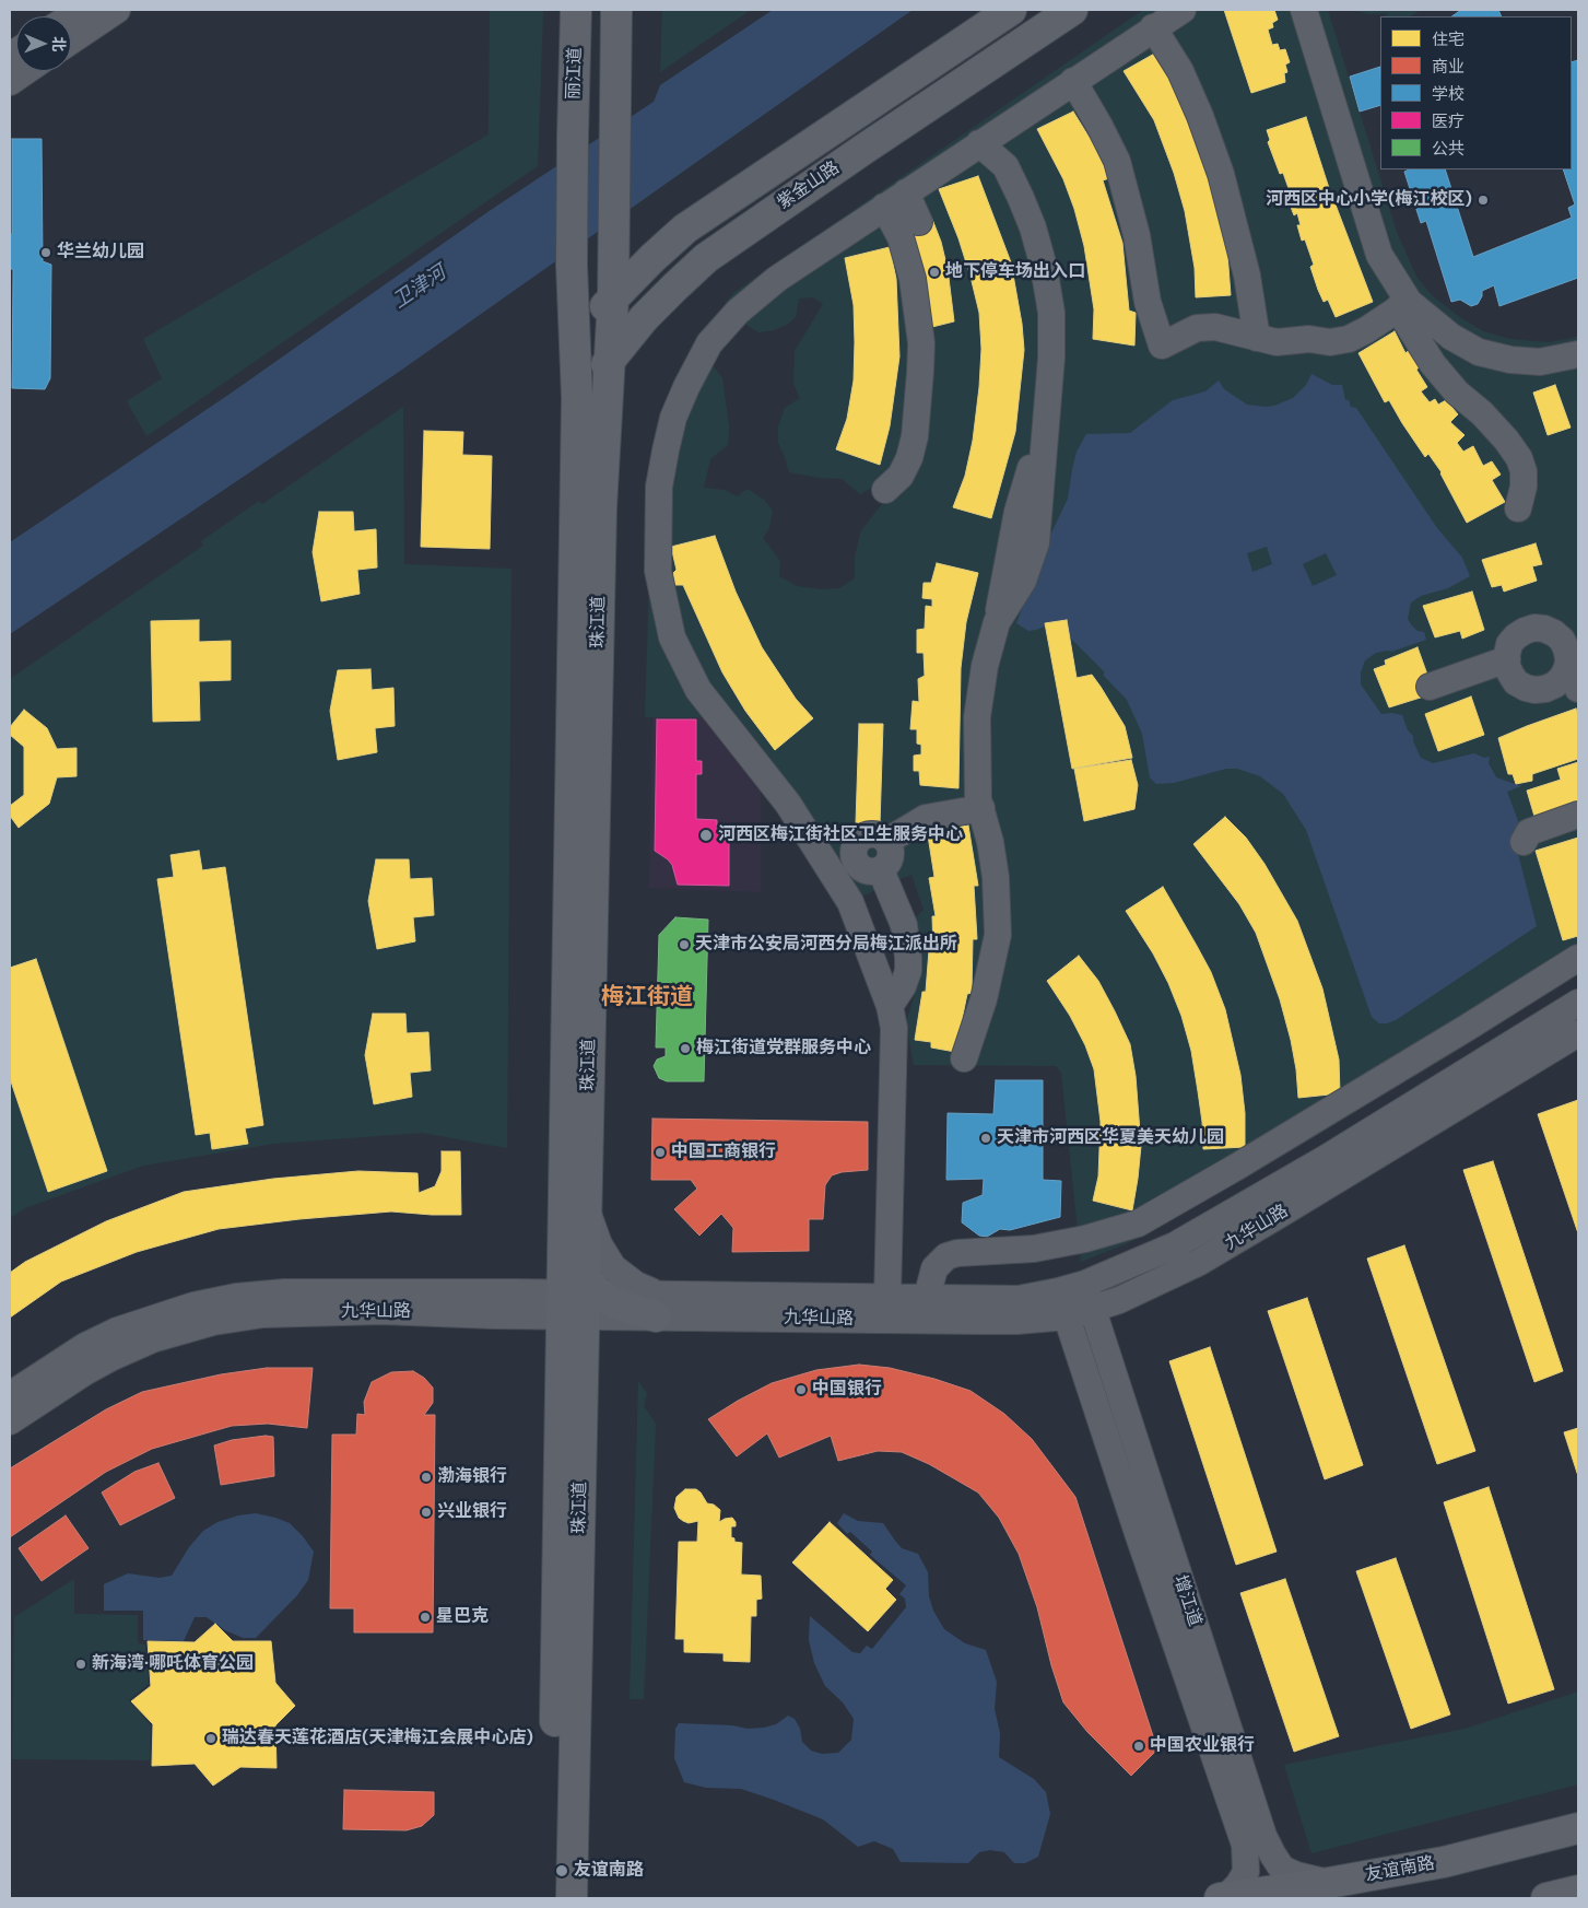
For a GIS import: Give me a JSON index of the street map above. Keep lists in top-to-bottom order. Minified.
{"streets":{"main road":["丽江道","紫金山路","珠江道","友谊南路"],"street":["九华山路","增江道"]},"crossings":[["丽江道","珠江道"],["紫金山路","珠江道"],["珠江道","九华山路"],["九华山路","增江道"],["增江道","友谊南路"]],"districts":["梅江街道"],"water":["卫津河"],"places":["河西区中心小学(梅江校区)","华兰幼儿园","地下停车场出入口","河西区梅江街社区卫生服务中心","天津市公安局河西分局梅江派出所","梅江街道党群服务中心","天津市河西区华夏美天幼儿园","中国工商银行","中国银行","渤海银行","兴业银行","星巴克","新海湾·哪吒体育公园","瑞达春天莲花酒店(天津梅江会展中心店)","中国农业银行","友谊南路"],"legend":["住宅","商业","学校","医疗","公共"],"north":"right"}
